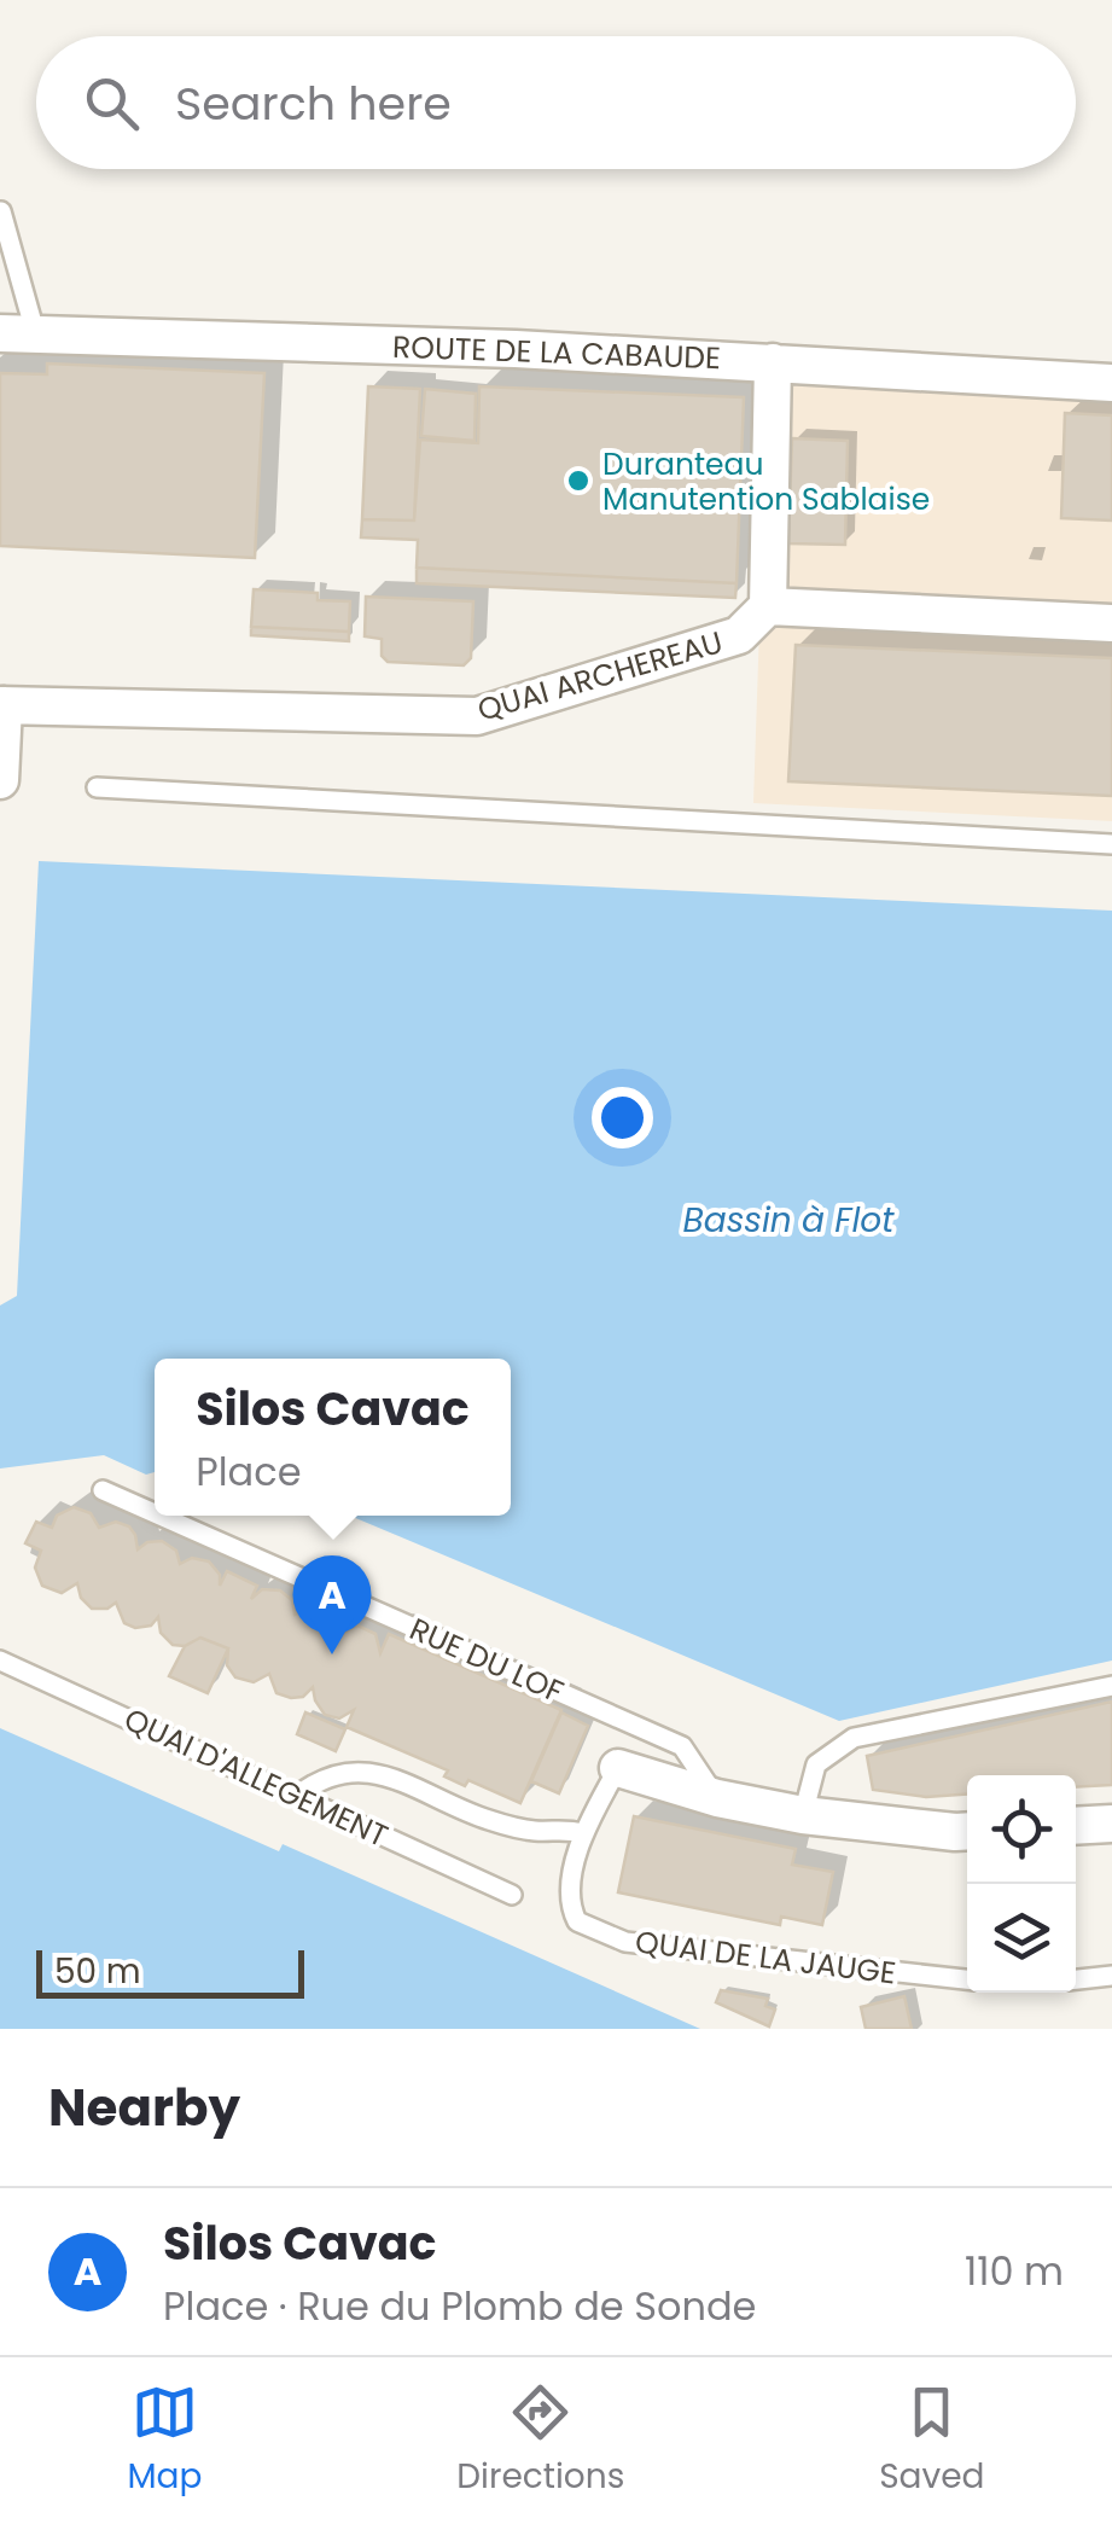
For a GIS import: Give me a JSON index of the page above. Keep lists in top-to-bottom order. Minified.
{"streets":{"street":["ROUTE DE LA CABAUDE","QUAI ARCHEREAU"],"lane":["RUE DU LOF","QUAI D'ALLEGEMENT","QUAI DE LA JAUGE"]},"water":["Bassin à Flot"],"places":["Duranteau Manutention Sablaise"],"scale_bar":"50 m","page":{"search":"Search here","popup":["Silos Cavac","Place"],"pins":"A","scale":"50 m","heading":"Nearby","list":[{"mark":"A","name":"Silos Cavac","note":"Place · Rue du Plomb de Sonde","value":"110 m"}],"nav":["Map","Directions","Saved"]}}
